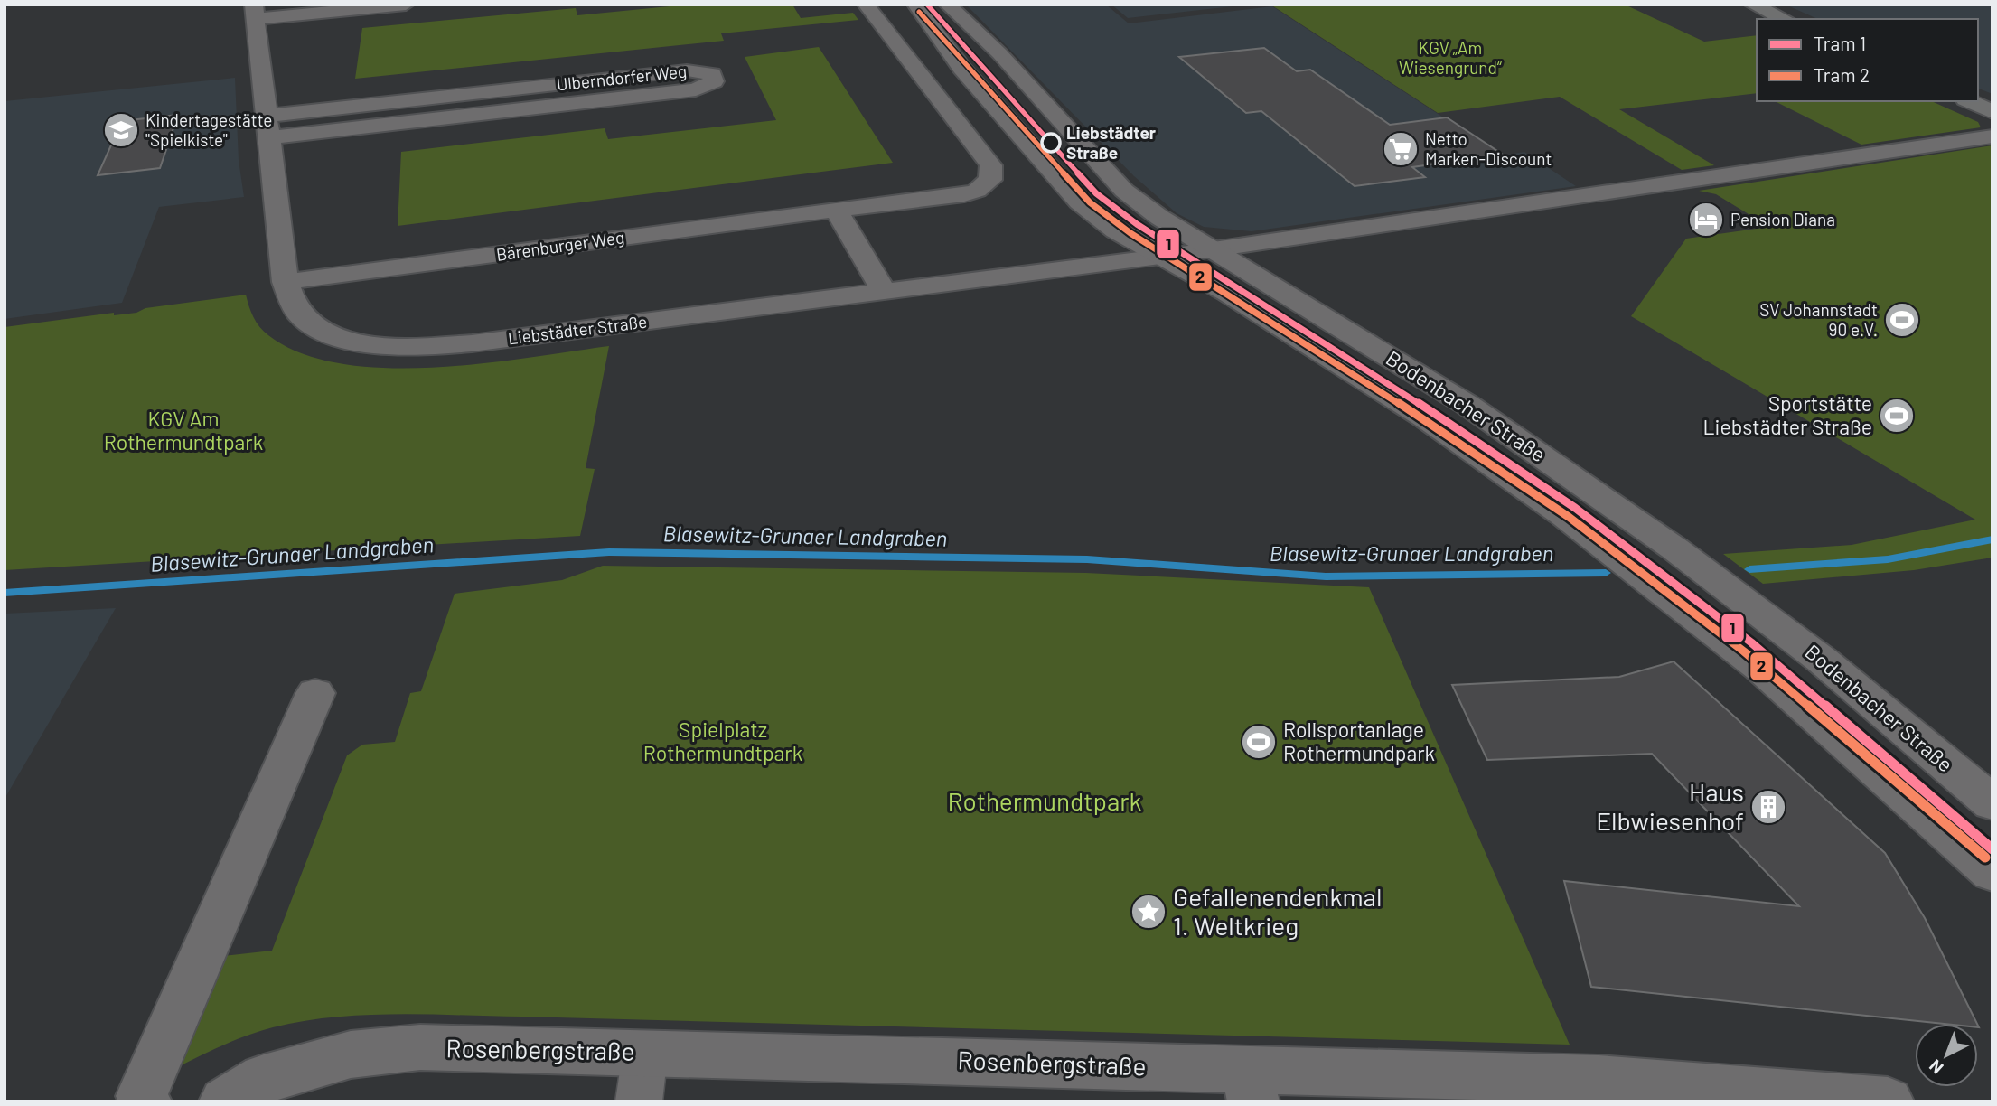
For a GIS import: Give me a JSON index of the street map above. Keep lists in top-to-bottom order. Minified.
{"streets":{"street":["Ulberndorfer Weg","Bärenburger Weg","Liebstädter Straße","Bodenbacher Straße","Rosenbergstraße"]},"crossings":[["Ulberndorfer Weg","Liebstädter Straße"],["Bärenburger Weg","Liebstädter Straße"],["Liebstädter Straße","Bodenbacher Straße"]],"water":["Blasewitz‐Grunaer Landgraben"],"parks":["KGV „Am Wiesengrund“","KGV Am Rothermundtpark","Spielplatz Rothermundtpark","Rothermundtpark"],"places":{"school or university":["Kindertagestätte \"Spielkiste\""],"other":["Liebstädter Straße"],"supermarket":["Netto Marken-Discount"],"hotel":["Pension Diana"],"sports":["SV Johannstadt 90 e.V.","Sportstätte Liebstädter Straße","Rollsportanlage Rothermundpark"],"building":["Haus Elbwiesenhof"],"place":["Gefallenendenkmal 1. Weltkrieg"]},"lines":["tram line 1","tram line 2"],"legend":["Tram 1","Tram 2"],"north":"bottom left"}
